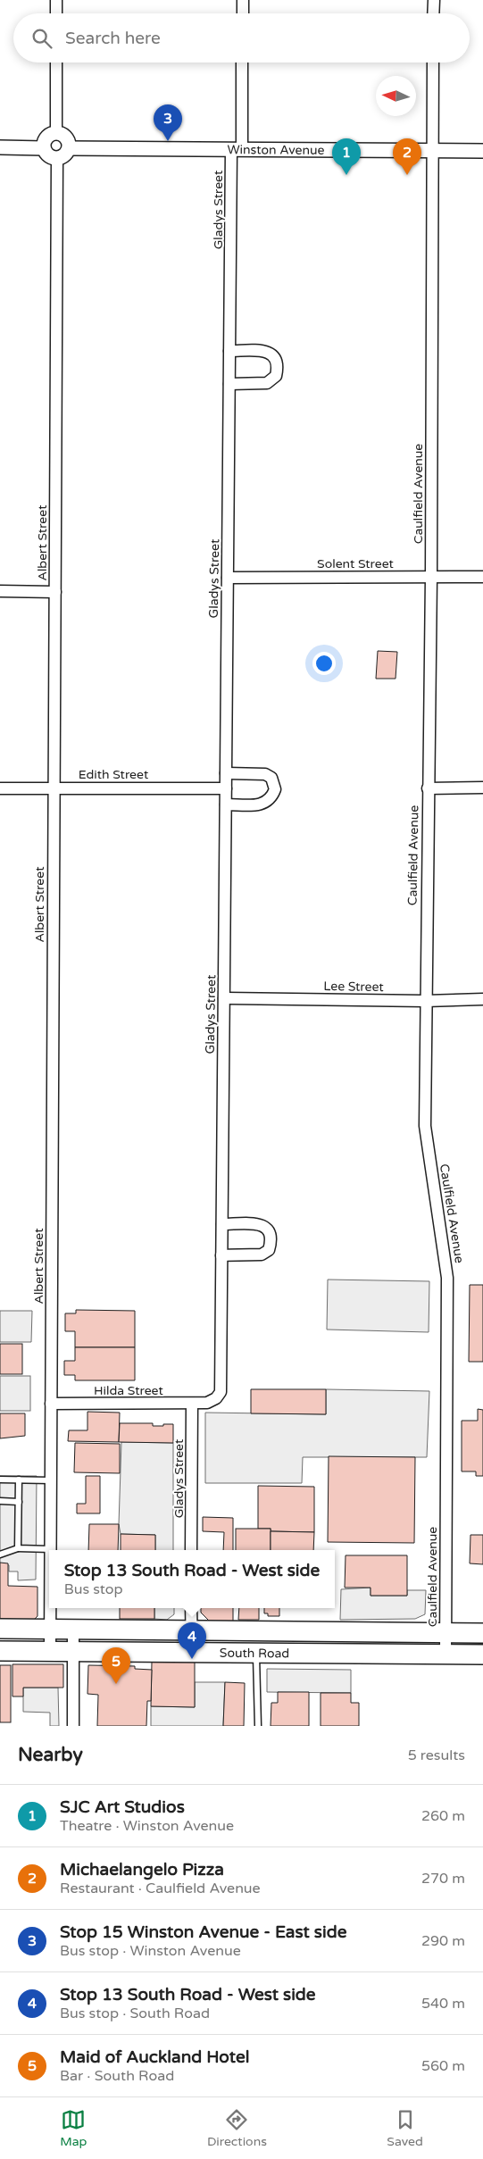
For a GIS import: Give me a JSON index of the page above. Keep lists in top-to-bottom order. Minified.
{"streets":{"highway":["South Road"],"street":["Winston Avenue","Gladys Street","Caulfield Avenue","Albert Street","Solent Street","Edith Street","Lee Street","Hilda Street"]},"crossings":[["Winston Avenue","Gladys Street"],["Winston Avenue","Caulfield Avenue"],["Winston Avenue","Albert Street"],["Gladys Street","Solent Street"],["Gladys Street","Edith Street"],["Gladys Street","Lee Street"],["Gladys Street","Hilda Street"],["Caulfield Avenue","Solent Street"],["Caulfield Avenue","Lee Street"],["Caulfield Avenue","South Road"],["Albert Street","Edith Street"],["Albert Street","Hilda Street"],["Albert Street","South Road"]],"north":"left","page":{"search":"Search here","pins":["3","1","2","4","5"],"popup":["Stop 13 South Road - West side","Bus stop"],"heading":["Nearby","5 results"],"list":[{"mark":"1","name":"SJC Art Studios","note":"Theatre · Winston Avenue","value":"260 m"},{"mark":"2","name":"Michaelangelo Pizza","note":"Restaurant · Caulfield Avenue","value":"270 m"},{"mark":"3","name":"Stop 15 Winston Avenue - East side","note":"Bus stop · Winston Avenue","value":"290 m"},{"mark":"4","name":"Stop 13 South Road - West side","note":"Bus stop · South Road","value":"540 m"},{"mark":"5","name":"Maid of Auckland Hotel","note":"Bar · South Road","value":"560 m"}],"nav":["Map","Directions","Saved"]}}
